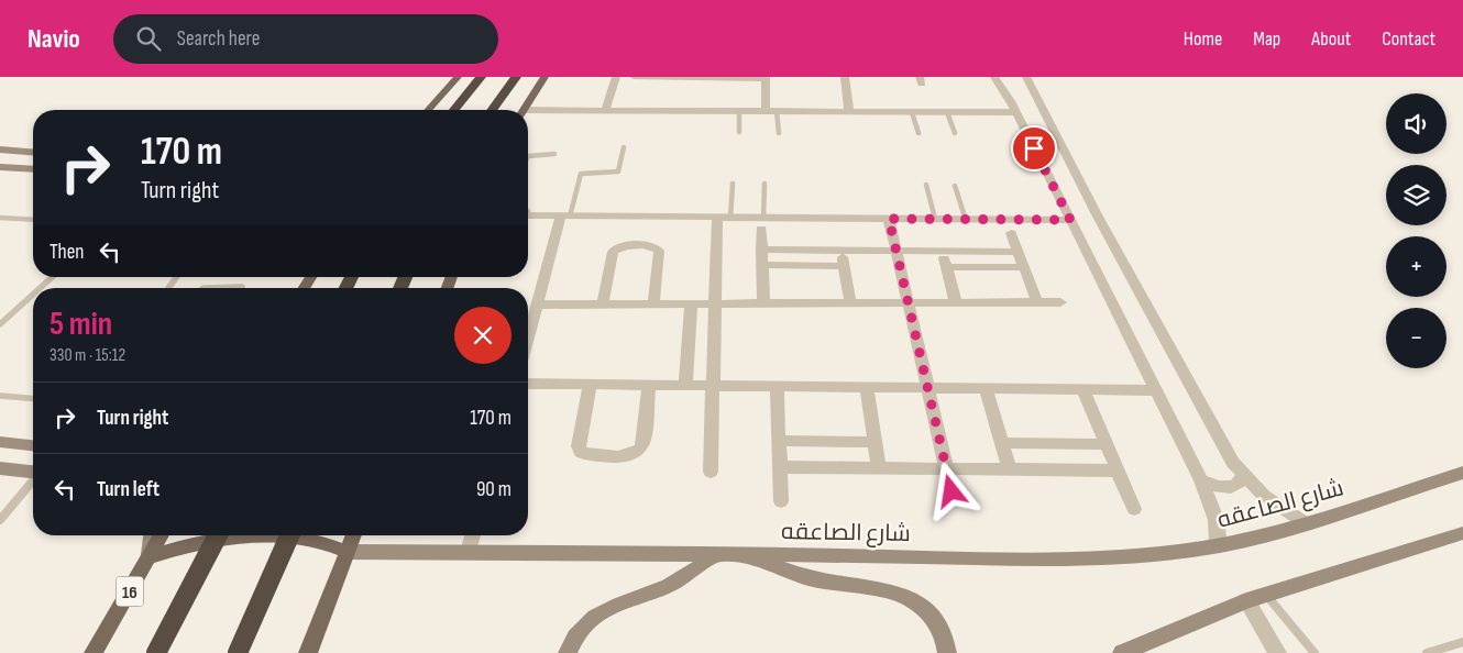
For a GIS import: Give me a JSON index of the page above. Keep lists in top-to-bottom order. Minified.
{"streets":{"main road":["16"],"street":["شارع الصاعقه"]},"page":{"header":"Navio","search":"Search here","nav":["Home","Map","About","Contact"],"map_buttons":["+","−"],"turn":["170 m","Turn right"],"then":"Then","heading":["5 min","330 m · 15:12"],"list":[{"name":"Turn right","value":"170 m"},{"name":"Turn left","value":"90 m"}]}}
